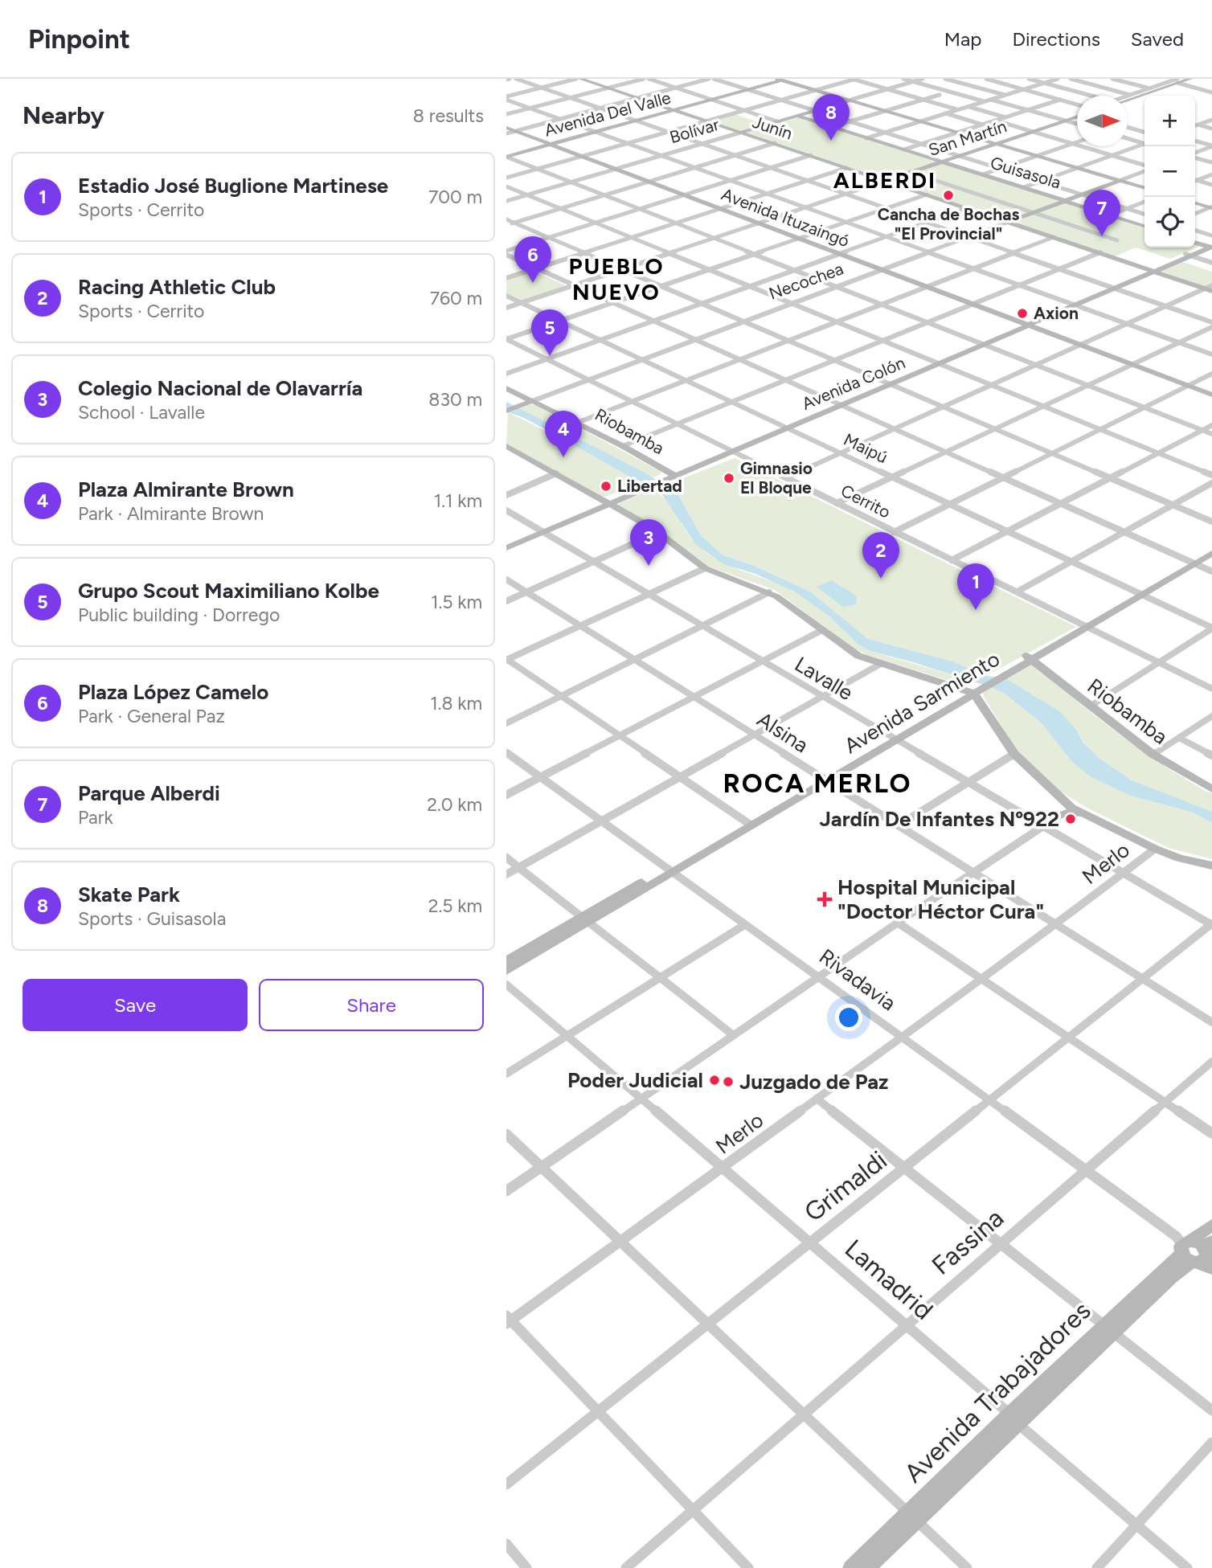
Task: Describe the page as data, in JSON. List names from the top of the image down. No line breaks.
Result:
{"streets":{"main road":["Avenida Del Valle","Junín","Bolívar","San Martín","Guisasola","Avenida Ituzaingó","Necochea","Avenida Colón","Riobamba","Avenida Sarmiento","Avenida Trabajadores"],"street":["Maipú","Cerrito","Lavalle","Alsina","Merlo","Rivadavia","Grimaldi","Fassina","Lamadrid"]},"crossings":[["Avenida Del Valle","Junín"],["Avenida Del Valle","Avenida Ituzaingó"],["Junín","Bolívar"],["Junín","San Martín"],["Junín","Necochea"],["Junín","Avenida Colón"],["Bolívar","Guisasola"],["Bolívar","Avenida Ituzaingó"],["San Martín","Guisasola"],["San Martín","Avenida Ituzaingó"],["San Martín","Maipú"],["Guisasola","Necochea"],["Avenida Ituzaingó","Necochea"],["Avenida Ituzaingó","Avenida Colón"],["Necochea","Riobamba"],["Necochea","Maipú"],["Necochea","Cerrito"],["Avenida Colón","Riobamba"],["Avenida Colón","Maipú"],["Avenida Colón","Cerrito"],["Avenida Colón","Lavalle"],["Riobamba","Avenida Sarmiento"],["Maipú","Avenida Sarmiento"],["Cerrito","Avenida Sarmiento"],["Lavalle","Avenida Sarmiento"],["Lavalle","Merlo"],["Lavalle","Grimaldi"],["Avenida Sarmiento","Alsina"],["Avenida Sarmiento","Rivadavia"],["Alsina","Merlo"],["Alsina","Grimaldi"],["Merlo","Rivadavia"],["Merlo","Lamadrid"],["Rivadavia","Grimaldi"],["Rivadavia","Fassina"],["Rivadavia","Avenida Trabajadores"],["Grimaldi","Lamadrid"],["Fassina","Lamadrid"],["Lamadrid","Avenida Trabajadores"]],"districts":["ALBERDI","PUEBLO NUEVO","ROCA MERLO"],"places":{"other":["Cancha de Bochas \"El Provincial\"","Axion","Gimnasio El Bloque","Libertad","Jardín De Infantes Nº922","Poder Judicial","Juzgado de Paz"],"health":["Hospital Municipal \"Doctor Héctor Cura\""]},"north":"right","page":{"header":"Pinpoint","nav":["Map","Directions","Saved"],"heading":["Nearby","8 results"],"pins":["8","7","6","5","4","3","2","1"],"map_buttons":["+","−"],"list":[{"mark":"1","name":"Estadio José Buglione Martinese","note":"Sports · Cerrito","value":"700 m"},{"mark":"2","name":"Racing Athletic Club","note":"Sports · Cerrito","value":"760 m"},{"mark":"3","name":"Colegio Nacional de Olavarría","note":"School · Lavalle","value":"830 m"},{"mark":"4","name":"Plaza Almirante Brown","note":"Park · Almirante Brown","value":"1.1 km"},{"mark":"5","name":"Grupo Scout Maximiliano Kolbe","note":"Public building · Dorrego","value":"1.5 km"},{"mark":"6","name":"Plaza López Camelo","note":"Park · General Paz","value":"1.8 km"},{"mark":"7","name":"Parque Alberdi","note":"Park","value":"2.0 km"},{"mark":"8","name":"Skate Park","note":"Sports · Guisasola","value":"2.5 km"}],"buttons":["Save","Share"]}}
